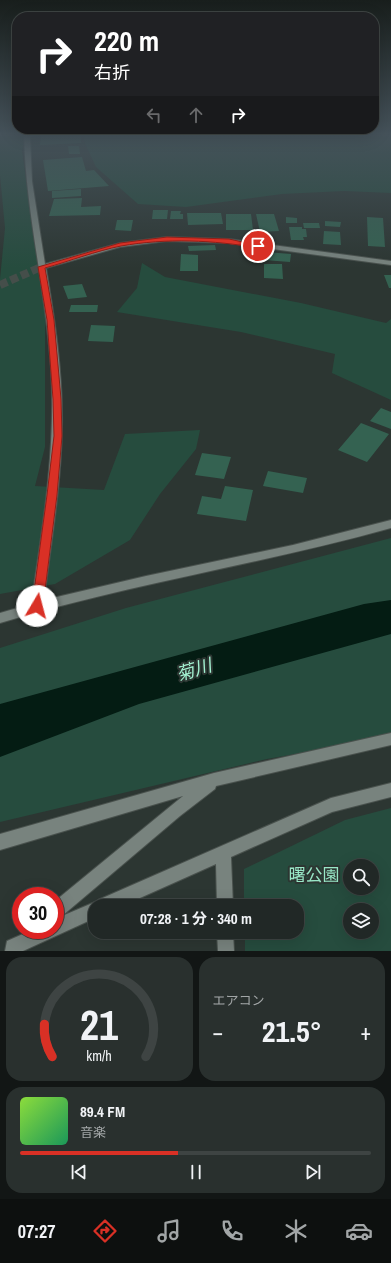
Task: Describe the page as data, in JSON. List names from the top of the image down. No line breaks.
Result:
{"water":["菊川"],"parks":["曙公園"],"page":{"turn":["220 m","右折"],"limit":"30","trip":"07:28 · 1 分 · 340 m","tile":"エアコン","heat":["−","21.5°","+"],"song":["89.4 FM","音楽"],"tabs":"07:27","gauge":["21","km/h"]}}
